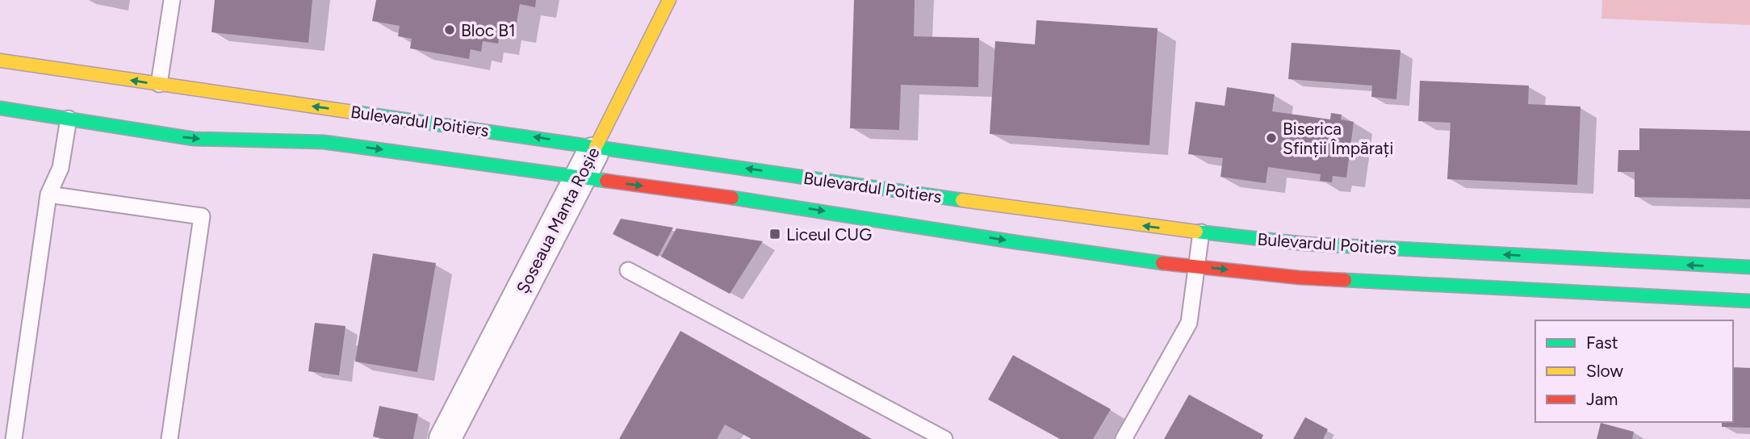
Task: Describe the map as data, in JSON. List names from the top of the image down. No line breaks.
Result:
{"streets":{"main road":["Bulevardul Poitiers","Șoseaua Manta Roșie"]},"crossings":[["Bulevardul Poitiers","Șoseaua Manta Roșie"]],"places":{"other":["Bloc B1","Biserica Sfinții Împărați"],"transit":["Liceul CUG"]},"legend":["Fast","Slow","Jam"]}
